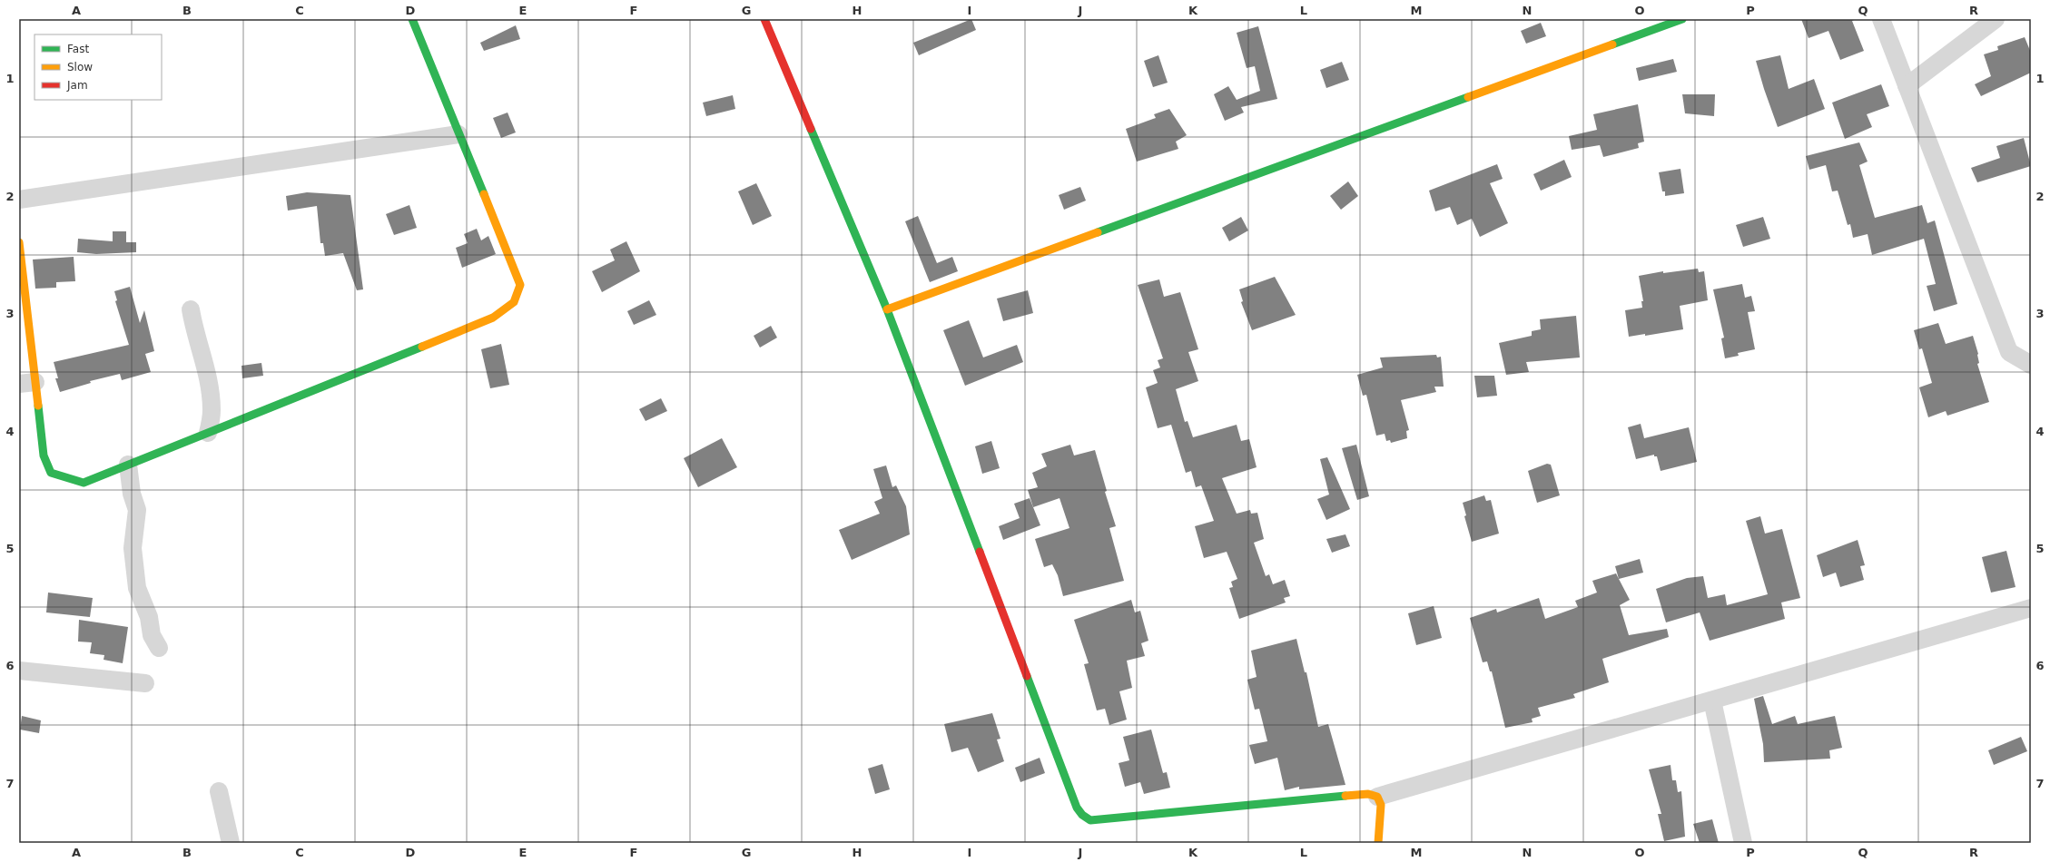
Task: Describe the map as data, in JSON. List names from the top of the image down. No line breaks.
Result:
{"legend":["Fast","Slow","Jam"],"grid":{"columns":["A","B","C","D","E","F","G","H","I","J","K","L","M","N","O","P","Q","R"],"rows":["1","2","3","4","5","6","7"]}}
